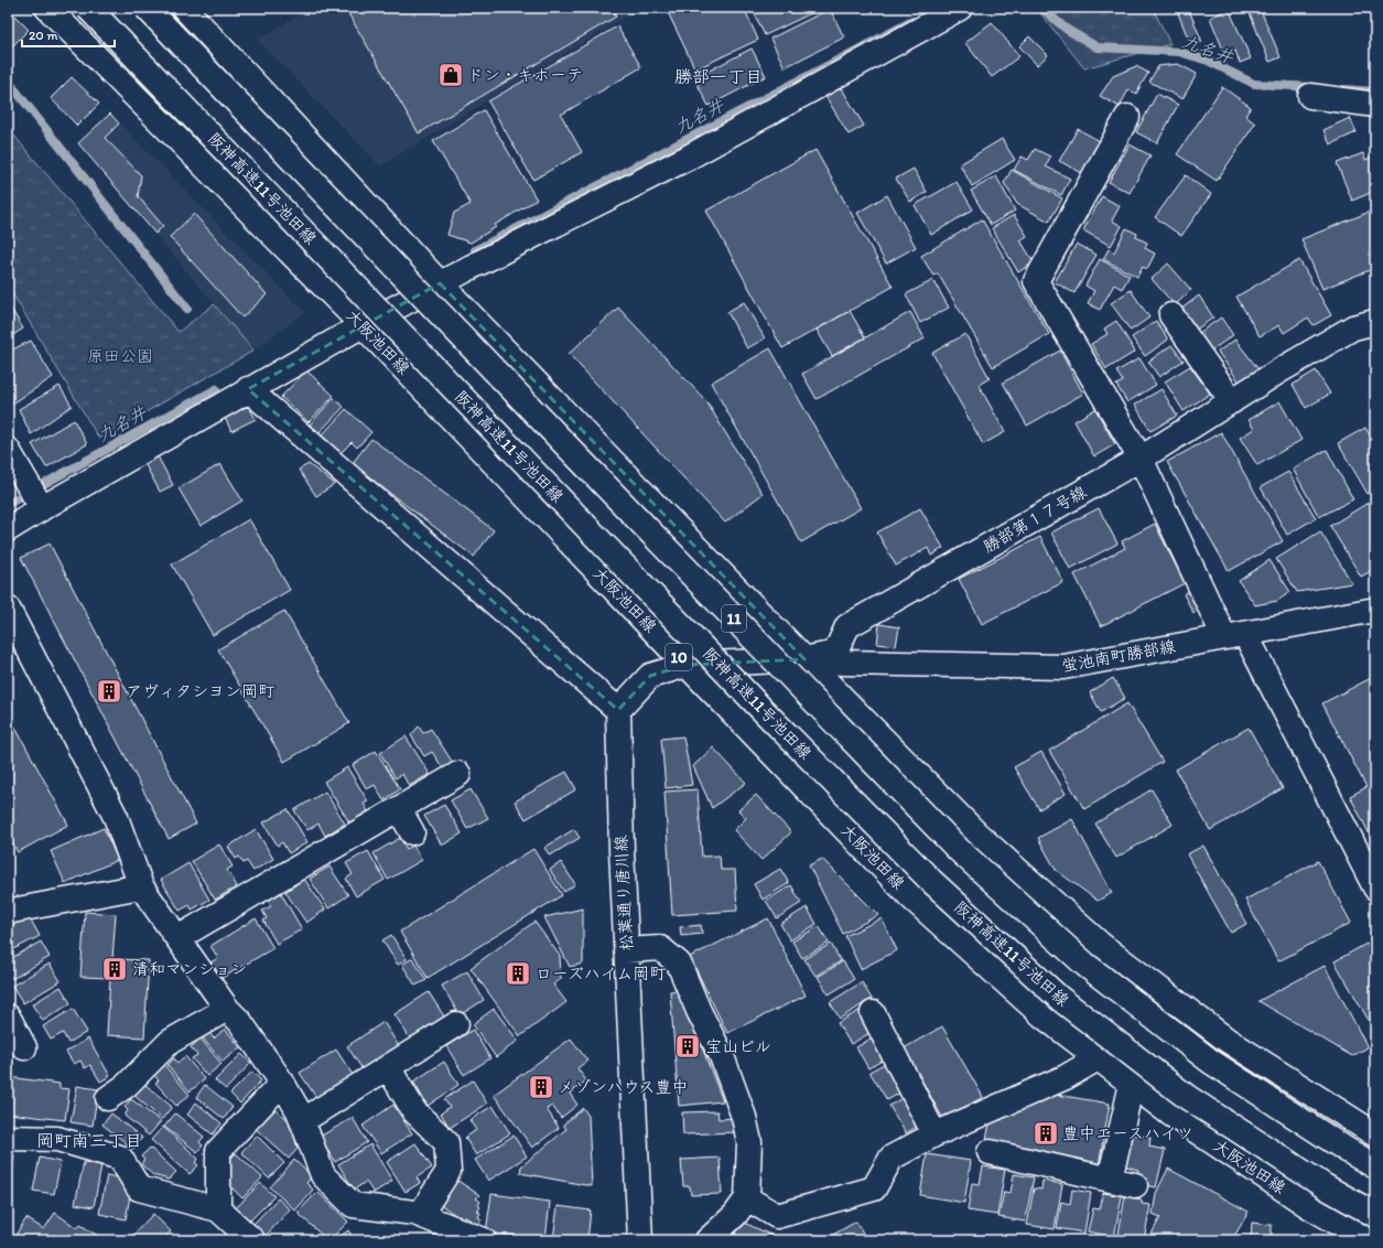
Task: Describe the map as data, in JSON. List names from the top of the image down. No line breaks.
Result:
{"streets":{"main road":["阪神高速11号池田線","大阪池田線","勝部第１７号線","11","蛍池南町勝部線","10","松葉通り唐川線"]},"crossings":[["大阪池田線","勝部第１７号線"],["勝部第１７号線","蛍池南町勝部線"]],"districts":["勝部一丁目","岡町南三丁目"],"water":["九名井"],"parks":["原田公園"],"places":{"shop":["ドン・キホーテ"],"building":["アヴィタシヨン岡町","清和マンション","ローズハイム岡町","宝山ビル","メゾンハウス豊中","豊中エースハイツ"]},"scale_bar":"20 m"}
